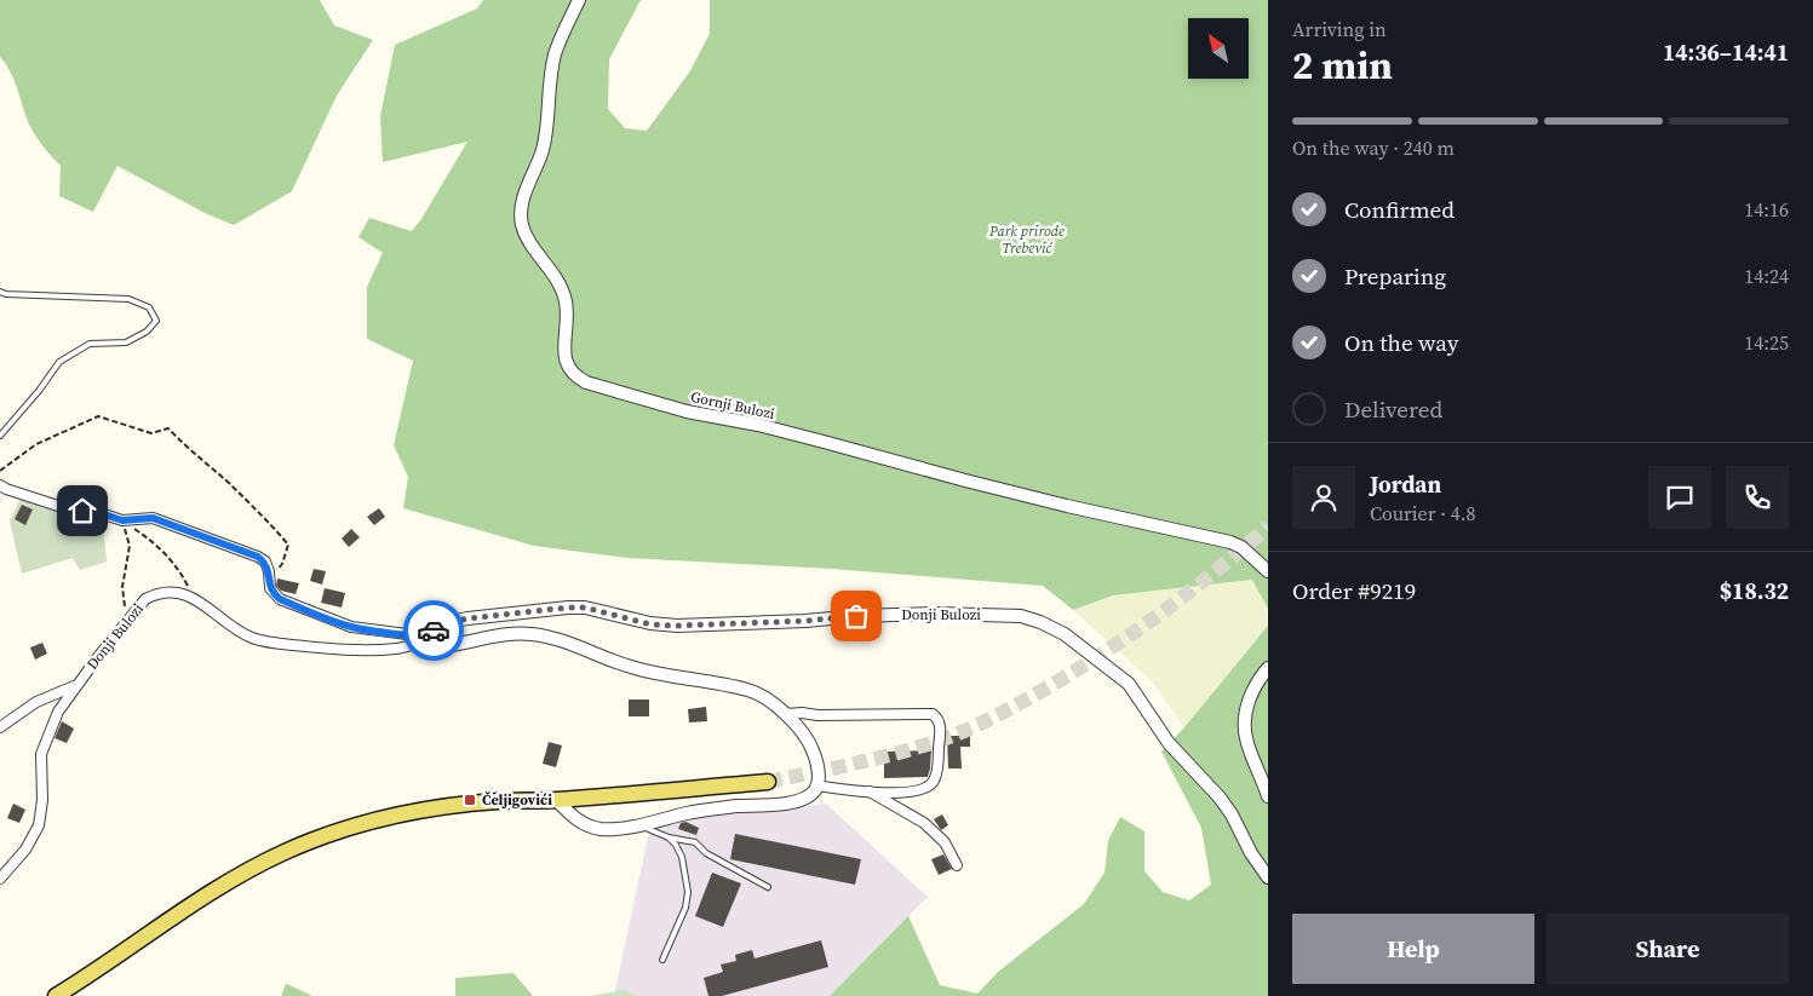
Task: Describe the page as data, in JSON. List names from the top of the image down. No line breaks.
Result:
{"streets":{"street":["Gornji Bulozi","Donji Bulozi"]},"parks":["Park prirode Trebević"],"places":{"transit":["Čeljigovići"]},"north":"top left","page":{"heading":["2 min","Arriving in","14:36–14:41"],"panel":["Jordan","Courier · 4.8","Order #9219","$18.32"],"bar":"On the way · 240 m","list":[["Confirmed","14:16"],["Preparing","14:24"],["On the way","14:25"],"Delivered"],"buttons":["Help","Share"]}}
